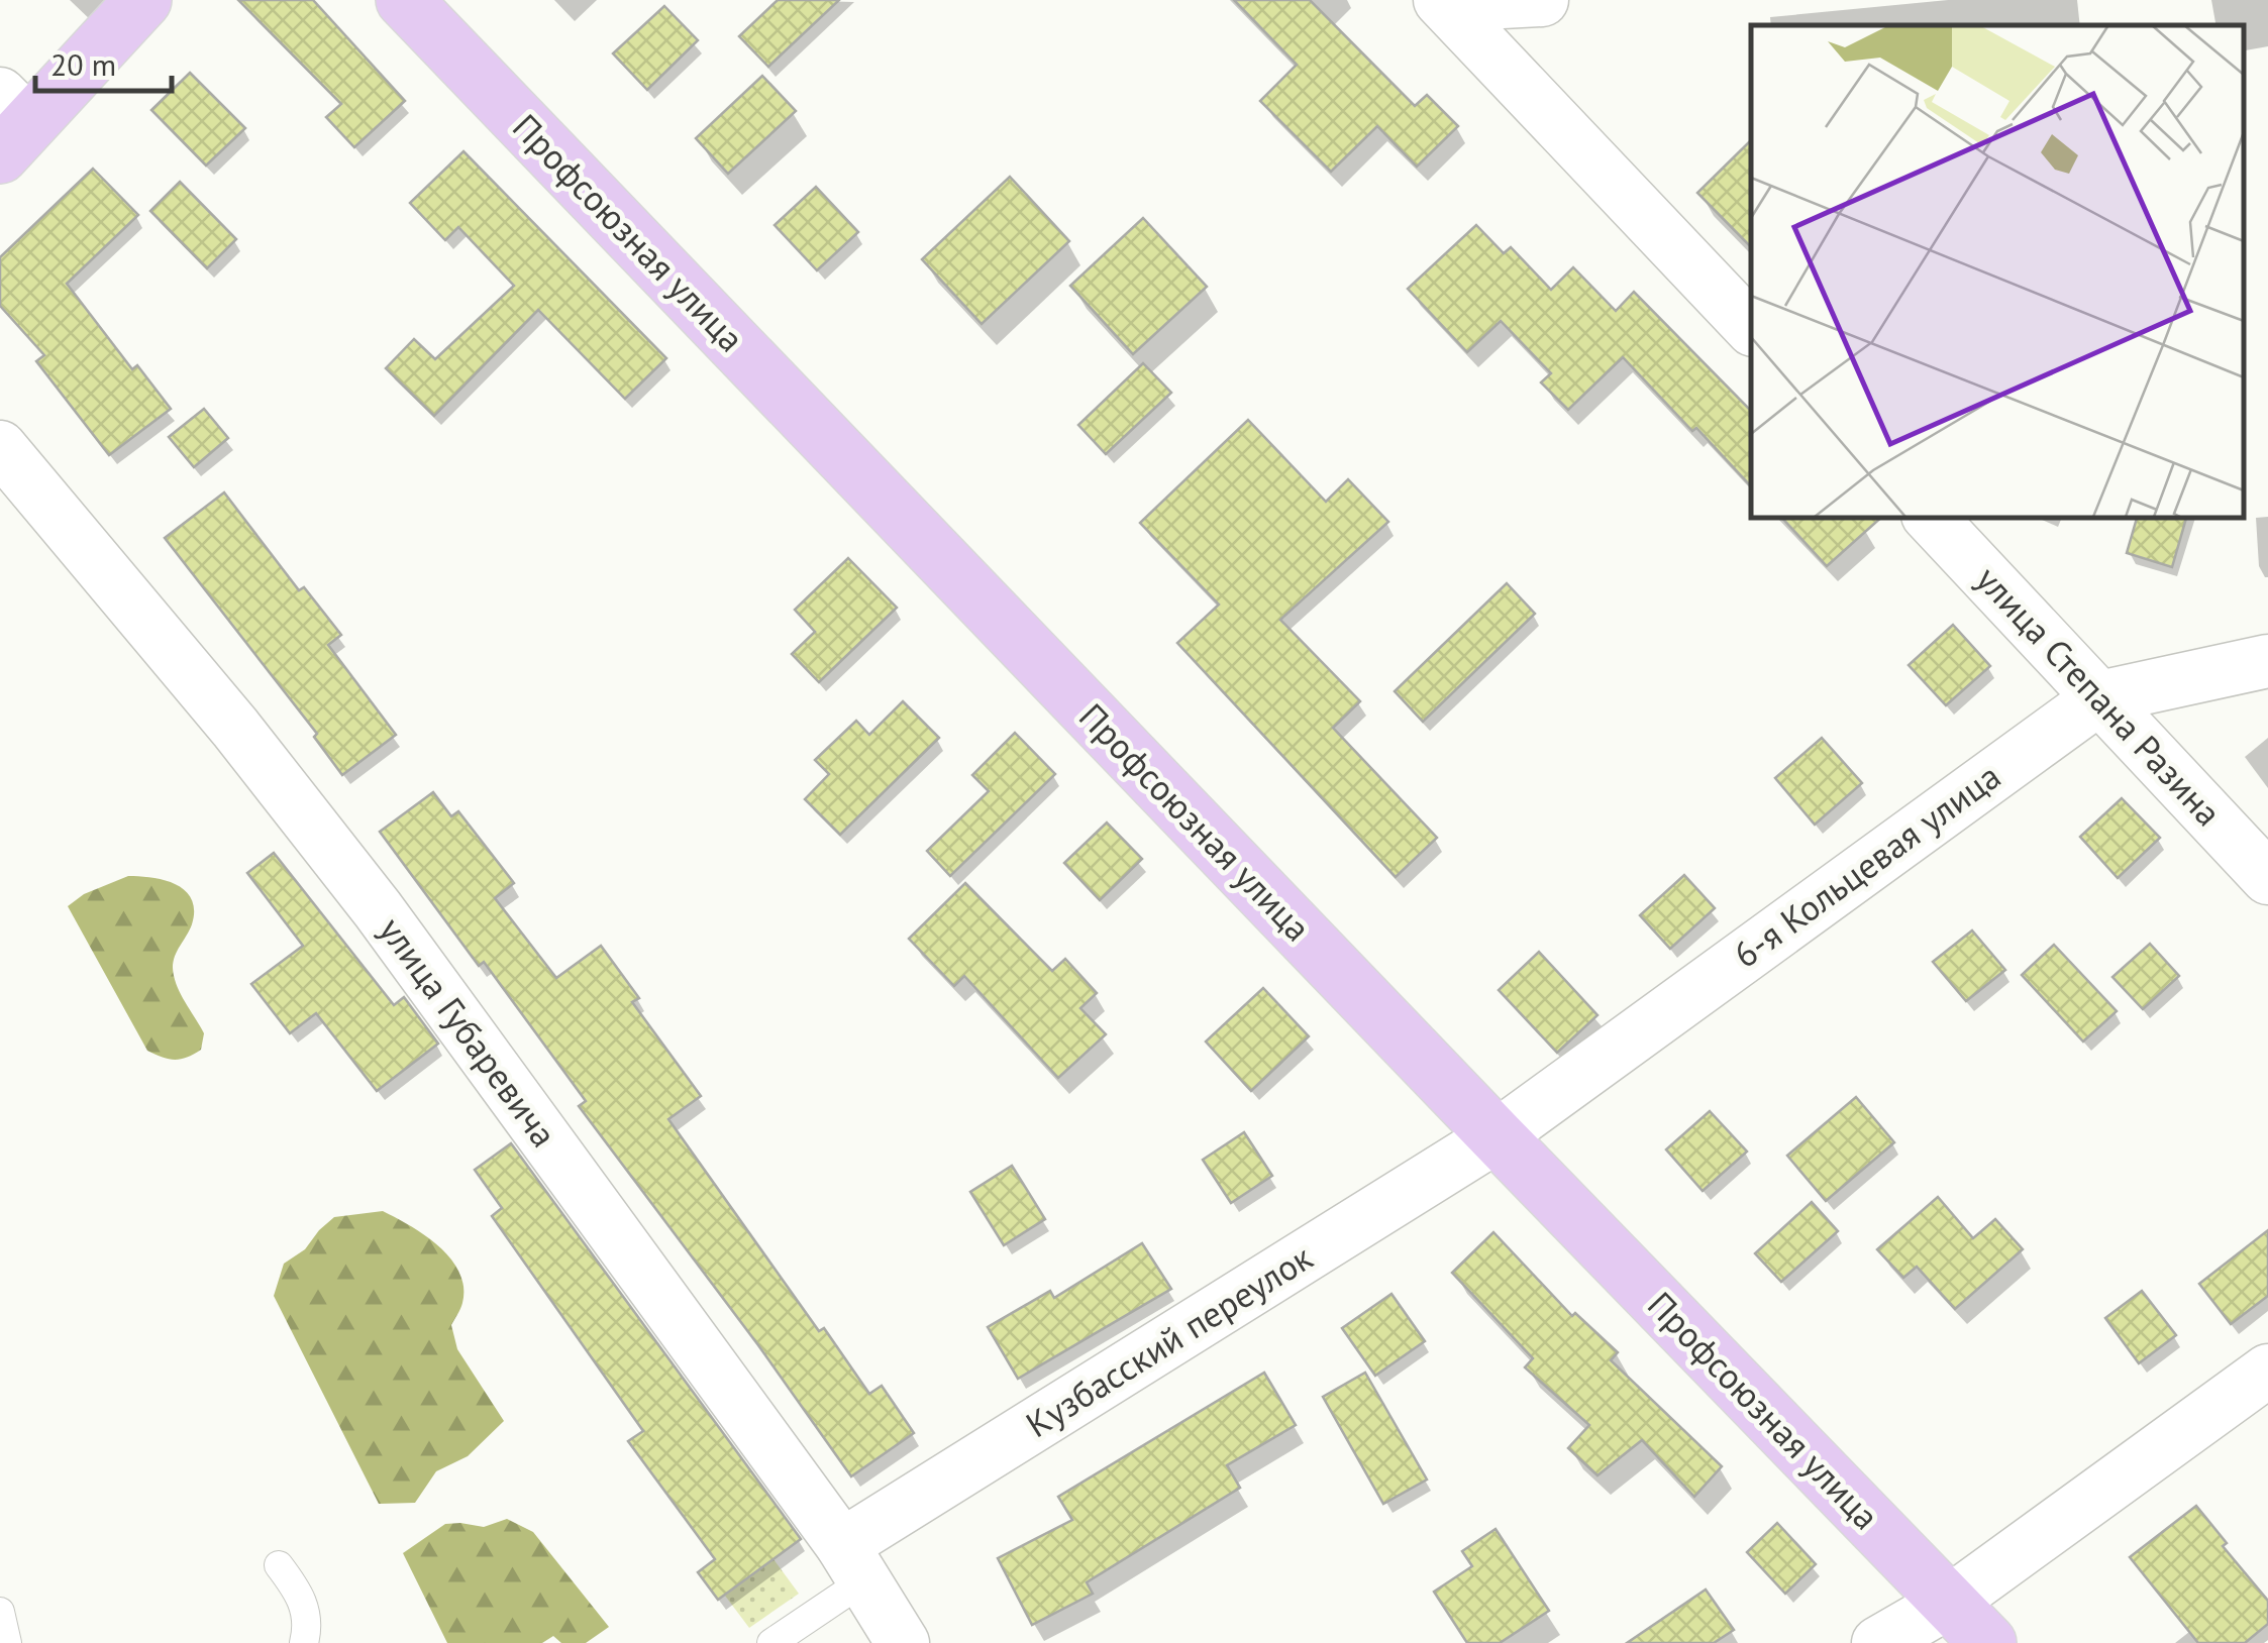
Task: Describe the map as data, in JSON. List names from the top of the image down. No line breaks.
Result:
{"streets":{"main road":["Профсоюзная улица"],"street":["улица Степана Разина","6-я Кольцевая улица","улица Губаревича","Кузбасский переулок"]},"crossings":[["Профсоюзная улица","6-я Кольцевая улица"],["Профсоюзная улица","Кузбасский переулок"],["улица Степана Разина","6-я Кольцевая улица"],["6-я Кольцевая улица","Кузбасский переулок"],["улица Губаревича","Кузбасский переулок"]],"scale_bar":"20 m"}
